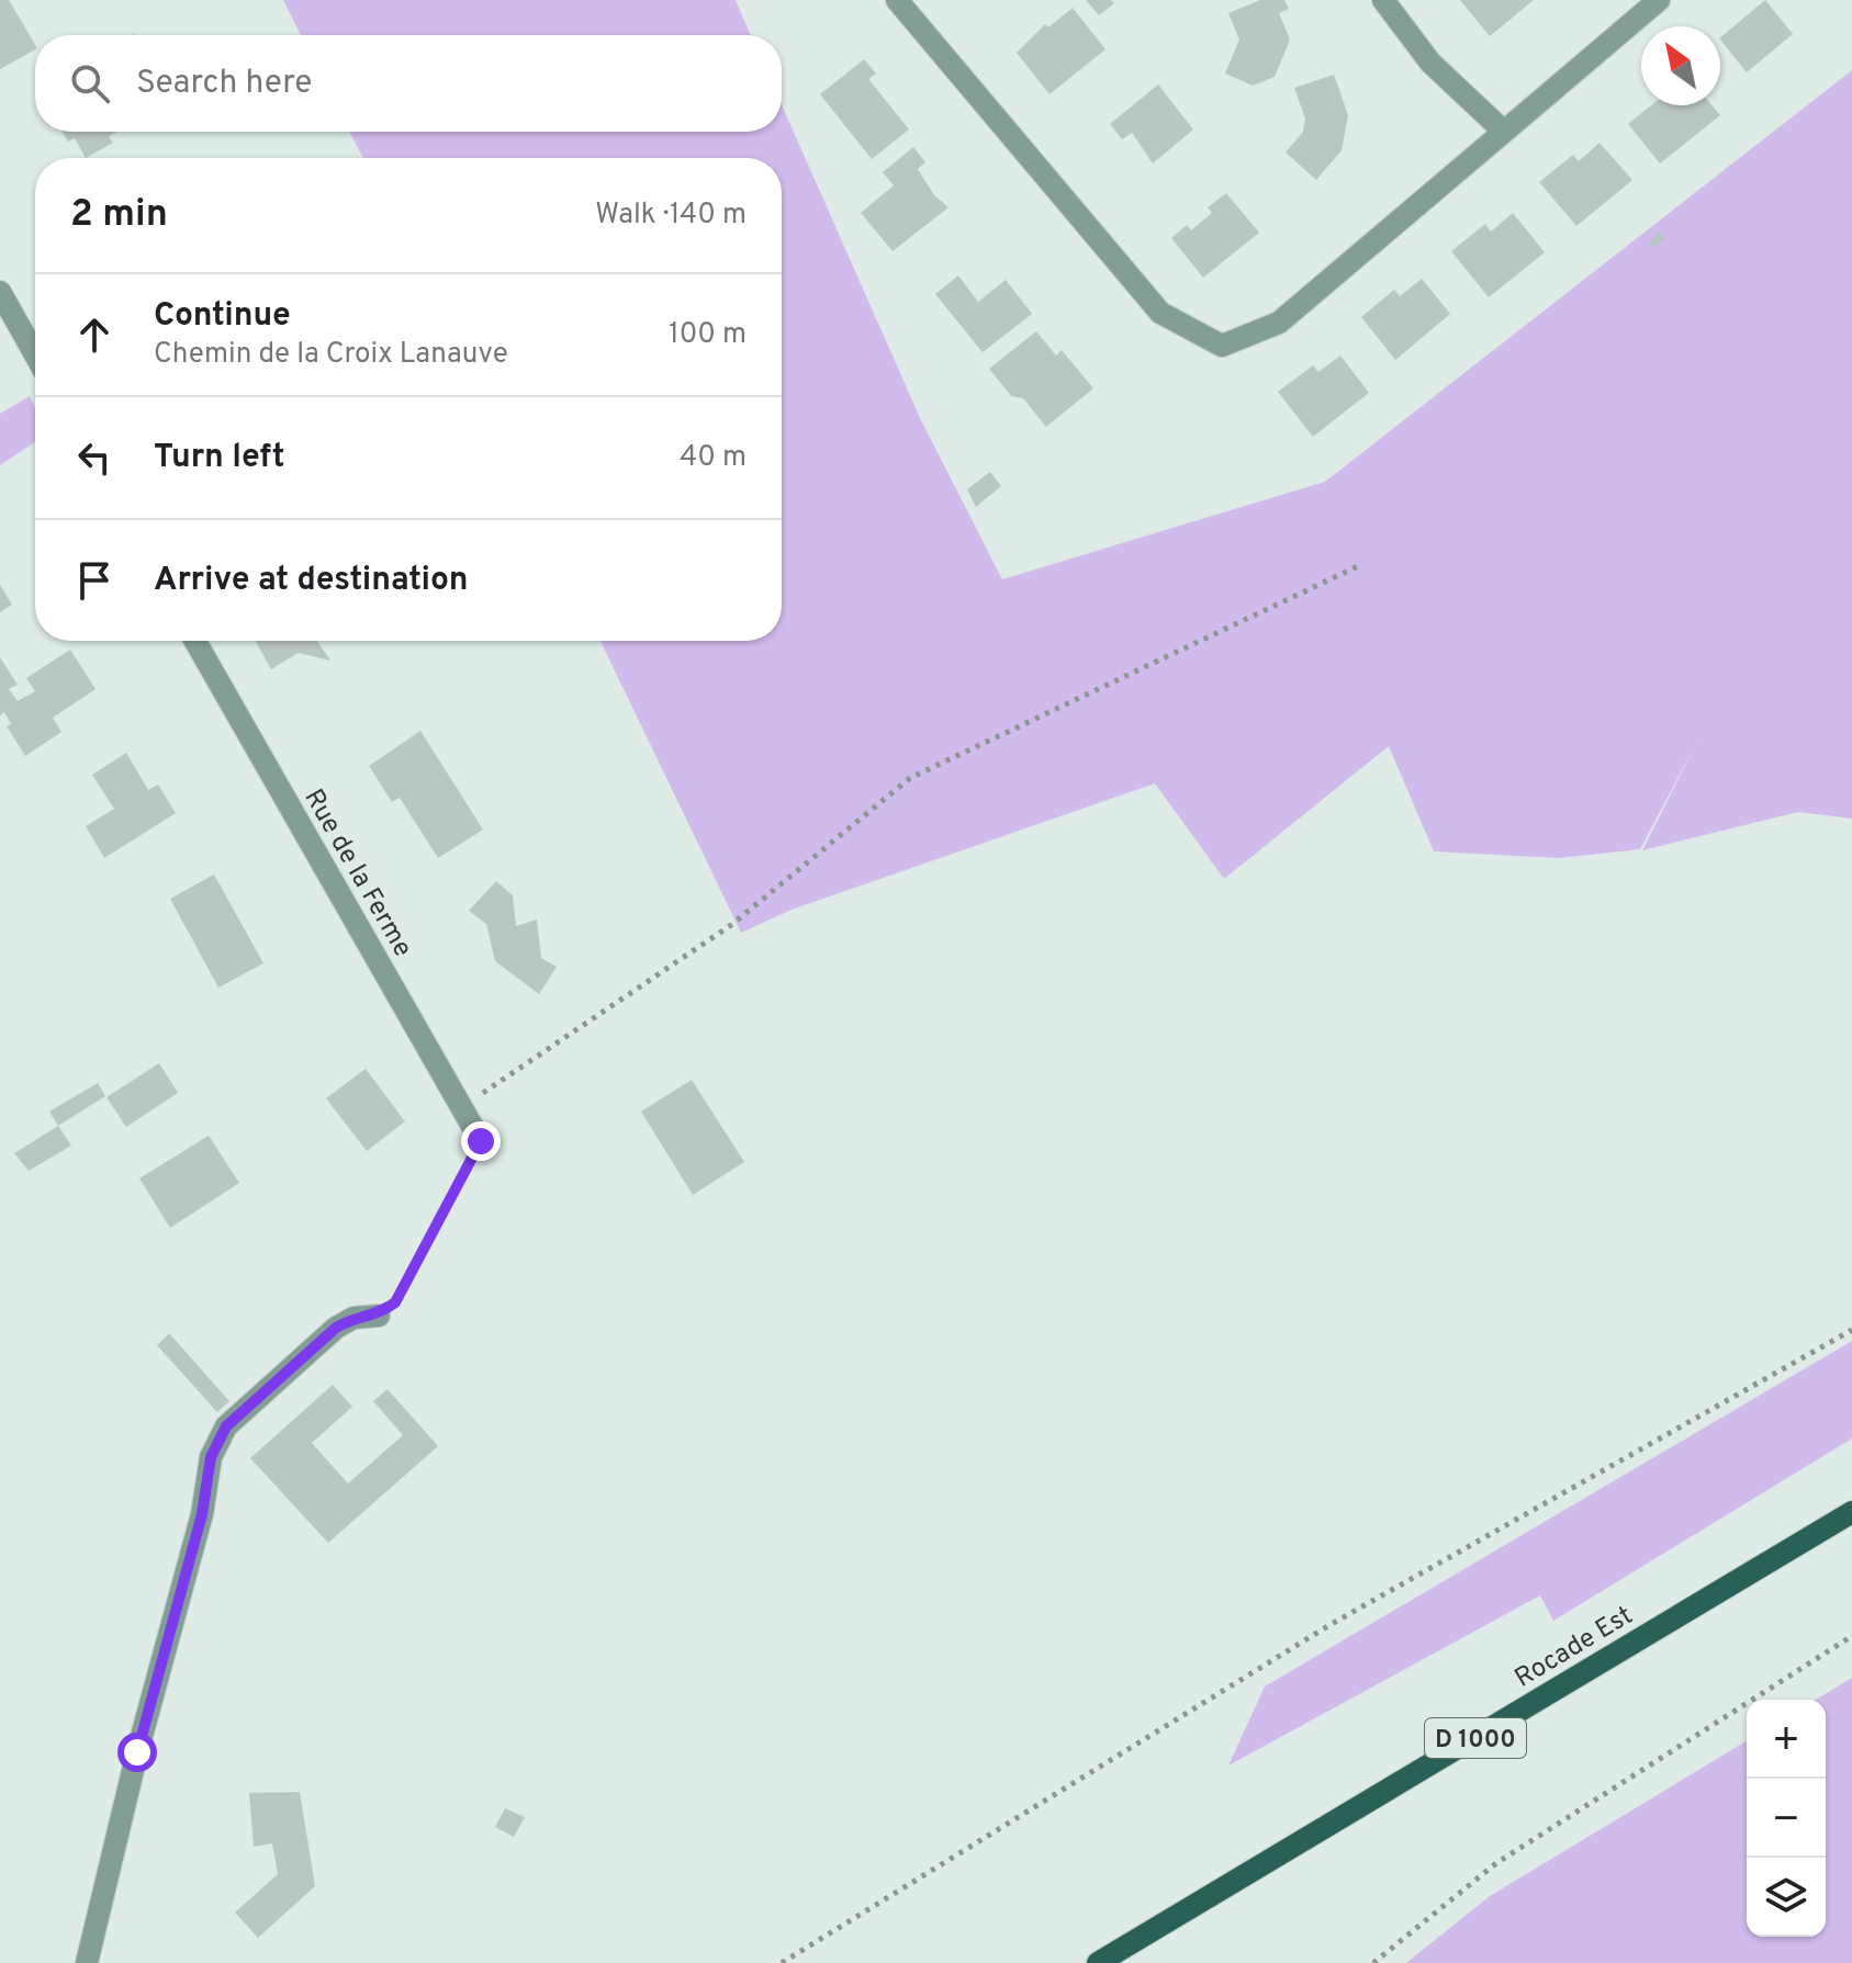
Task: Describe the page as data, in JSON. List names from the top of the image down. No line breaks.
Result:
{"streets":{"main road":["Rocade Est","D 1000"],"street":["Rue de la Ferme"]},"north":"top left","page":{"search":"Search here","heading":["2 min","Walk · 140 m"],"list":[["Continue","Chemin de la Croix Lanauve","100 m"],["Turn left","40 m"],"Arrive at destination"],"map_buttons":["+","−"]}}
